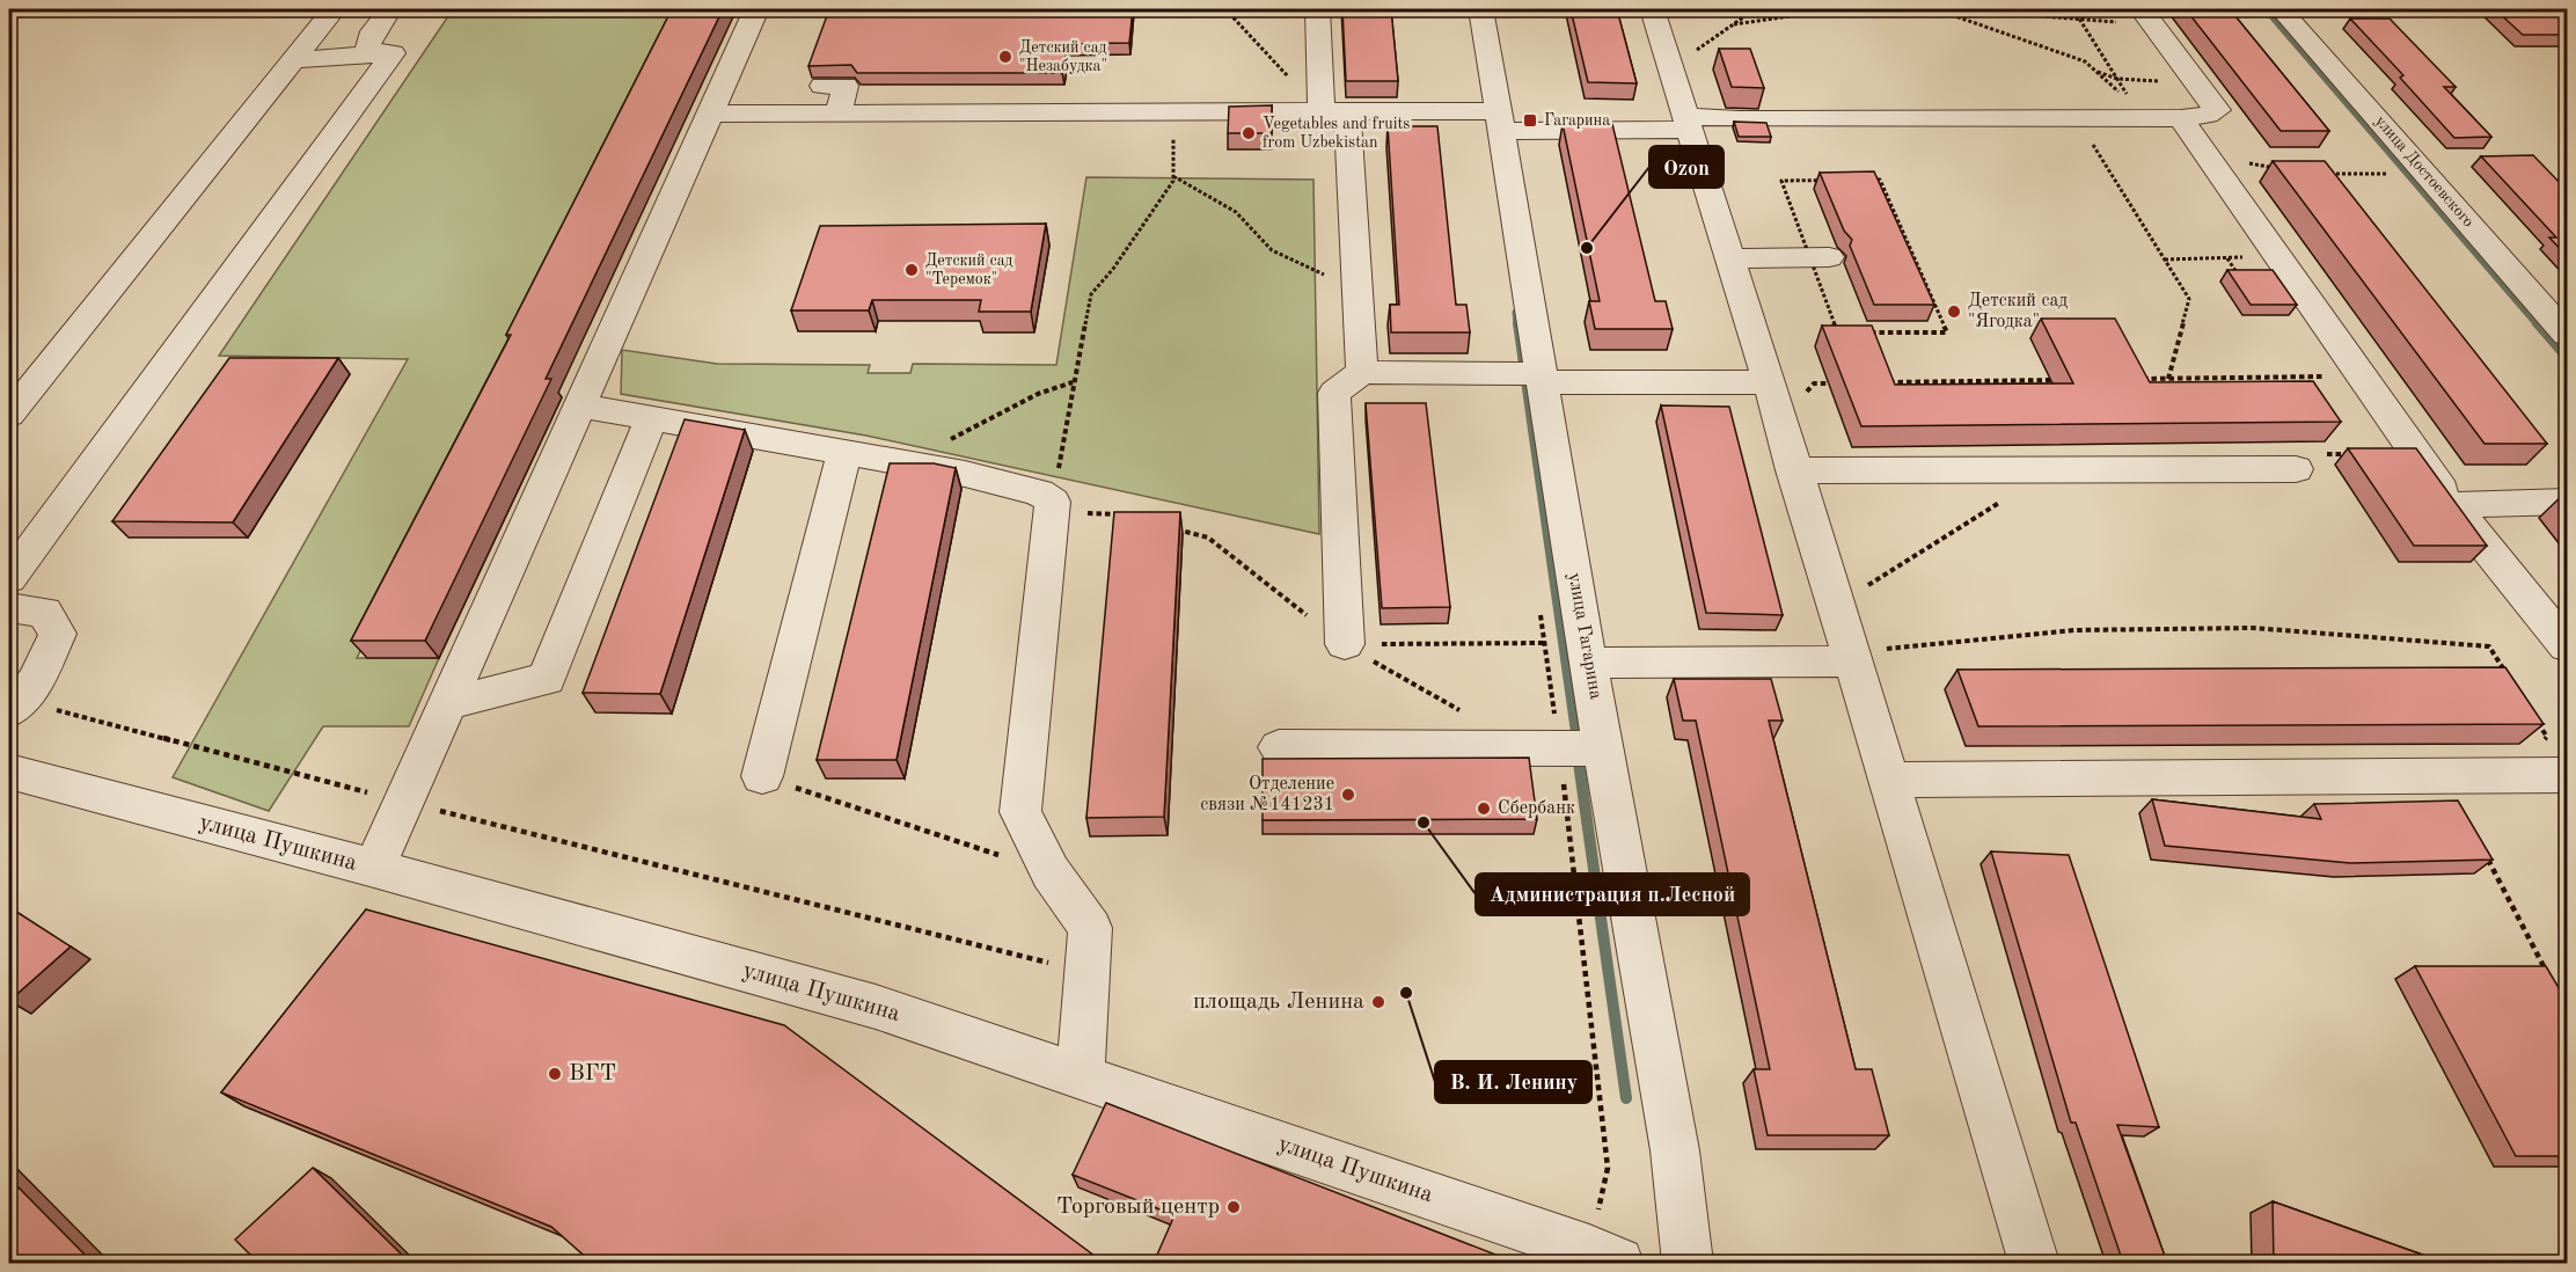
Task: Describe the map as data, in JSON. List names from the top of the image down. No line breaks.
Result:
{"streets":{"street":["улица Достоевского","улица Гагарина","улица Пушкина"]},"places":{"other":["Детский сад \"Незабудка\"","Vegetables and fruits from Uzbekistan","Ozon","Детский сад \"Теремок\"","Детский сад \"Ягодка\"","Отделение связи №141231","Сбербанк","Администрация п.Лесной","В. И. Ленину","площадь Ленина","ВГТ","Торговый центр"],"transit":["Гагарина"]}}
